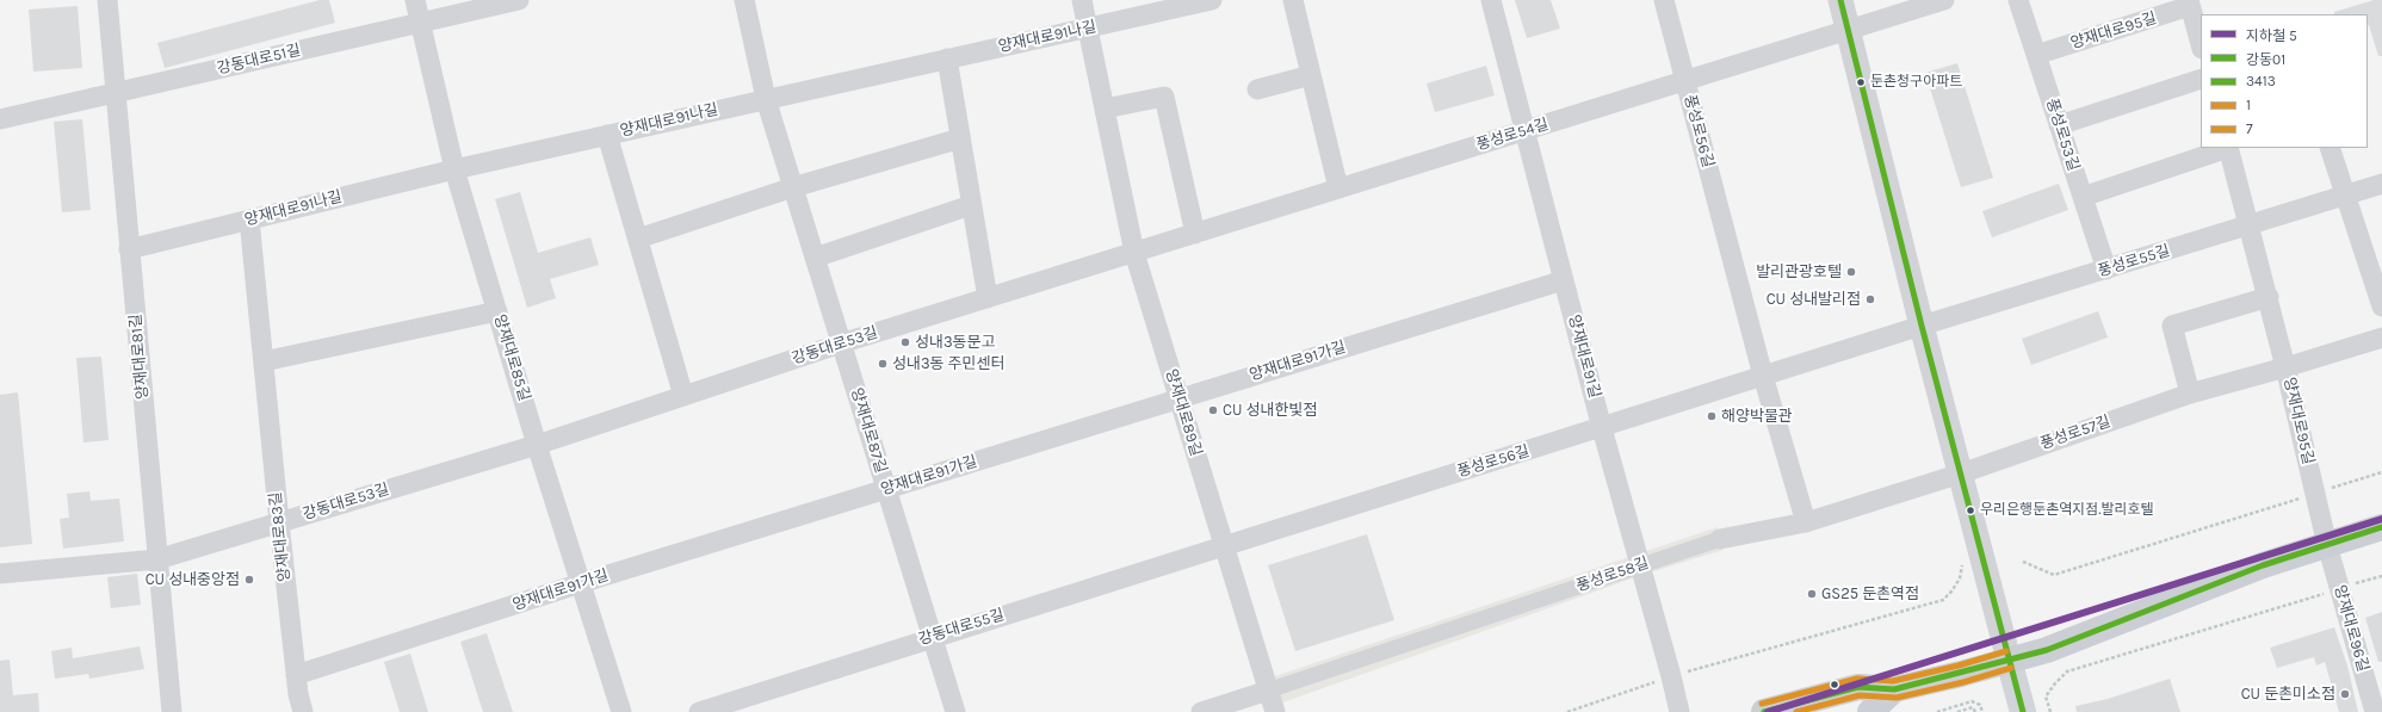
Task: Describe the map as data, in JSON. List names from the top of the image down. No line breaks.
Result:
{"streets":{"street":["양재대로95길","양재대로91나길","강동대로51길","풍성로56길","풍성로54길","풍성로53길","풍성로55길","강동대로53길","양재대로81길","양재대로91길","양재대로85길","양재대로91가길","양재대로89길","양재대로87길","풍성로57길","양재대로83길","풍성로58길","강동대로55길","양재대로96길"]},"crossings":[["양재대로95길","풍성로53길"],["양재대로95길","풍성로55길"],["양재대로95길","풍성로57길"],["양재대로95길","양재대로96길"],["양재대로91나길","양재대로81길"],["양재대로91나길","양재대로85길"],["양재대로91나길","양재대로89길"],["양재대로91나길","양재대로87길"],["양재대로91나길","양재대로83길"],["강동대로51길","양재대로81길"],["강동대로51길","양재대로85길"],["풍성로56길","풍성로54길"],["풍성로56길","풍성로55길"],["풍성로56길","양재대로91길"],["풍성로56길","양재대로89길"],["풍성로56길","풍성로58길"],["풍성로56길","강동대로55길"],["풍성로54길","강동대로53길"],["풍성로54길","양재대로91길"],["풍성로54길","양재대로89길"],["풍성로53길","풍성로55길"],["강동대로53길","양재대로81길"],["강동대로53길","양재대로85길"],["강동대로53길","양재대로89길"],["강동대로53길","양재대로87길"],["강동대로53길","양재대로83길"],["양재대로91길","양재대로91가길"],["양재대로91길","풍성로58길"],["양재대로85길","양재대로91가길"],["양재대로91가길","양재대로89길"],["양재대로91가길","양재대로87길"],["양재대로91가길","양재대로83길"],["양재대로89길","풍성로58길"],["양재대로89길","강동대로55길"],["양재대로87길","강동대로55길"],["풍성로57길","풍성로58길"]],"places":["둔촌청구아파트","발리관광호텔","CU 성내발리점","성내3동문고","성내3동 주민센터","CU 성내한빛점","해양박물관","우리은행둔촌역지점.발리호텔","CU 성내중앙점","GS25 둔촌역점","CU 둔촌미소점"],"lines":["transit line 강동01","metro line 5","transit line 3413","transit line 7","transit line 1"],"legend":["지하철 5","강동01","3413","1","7"]}
